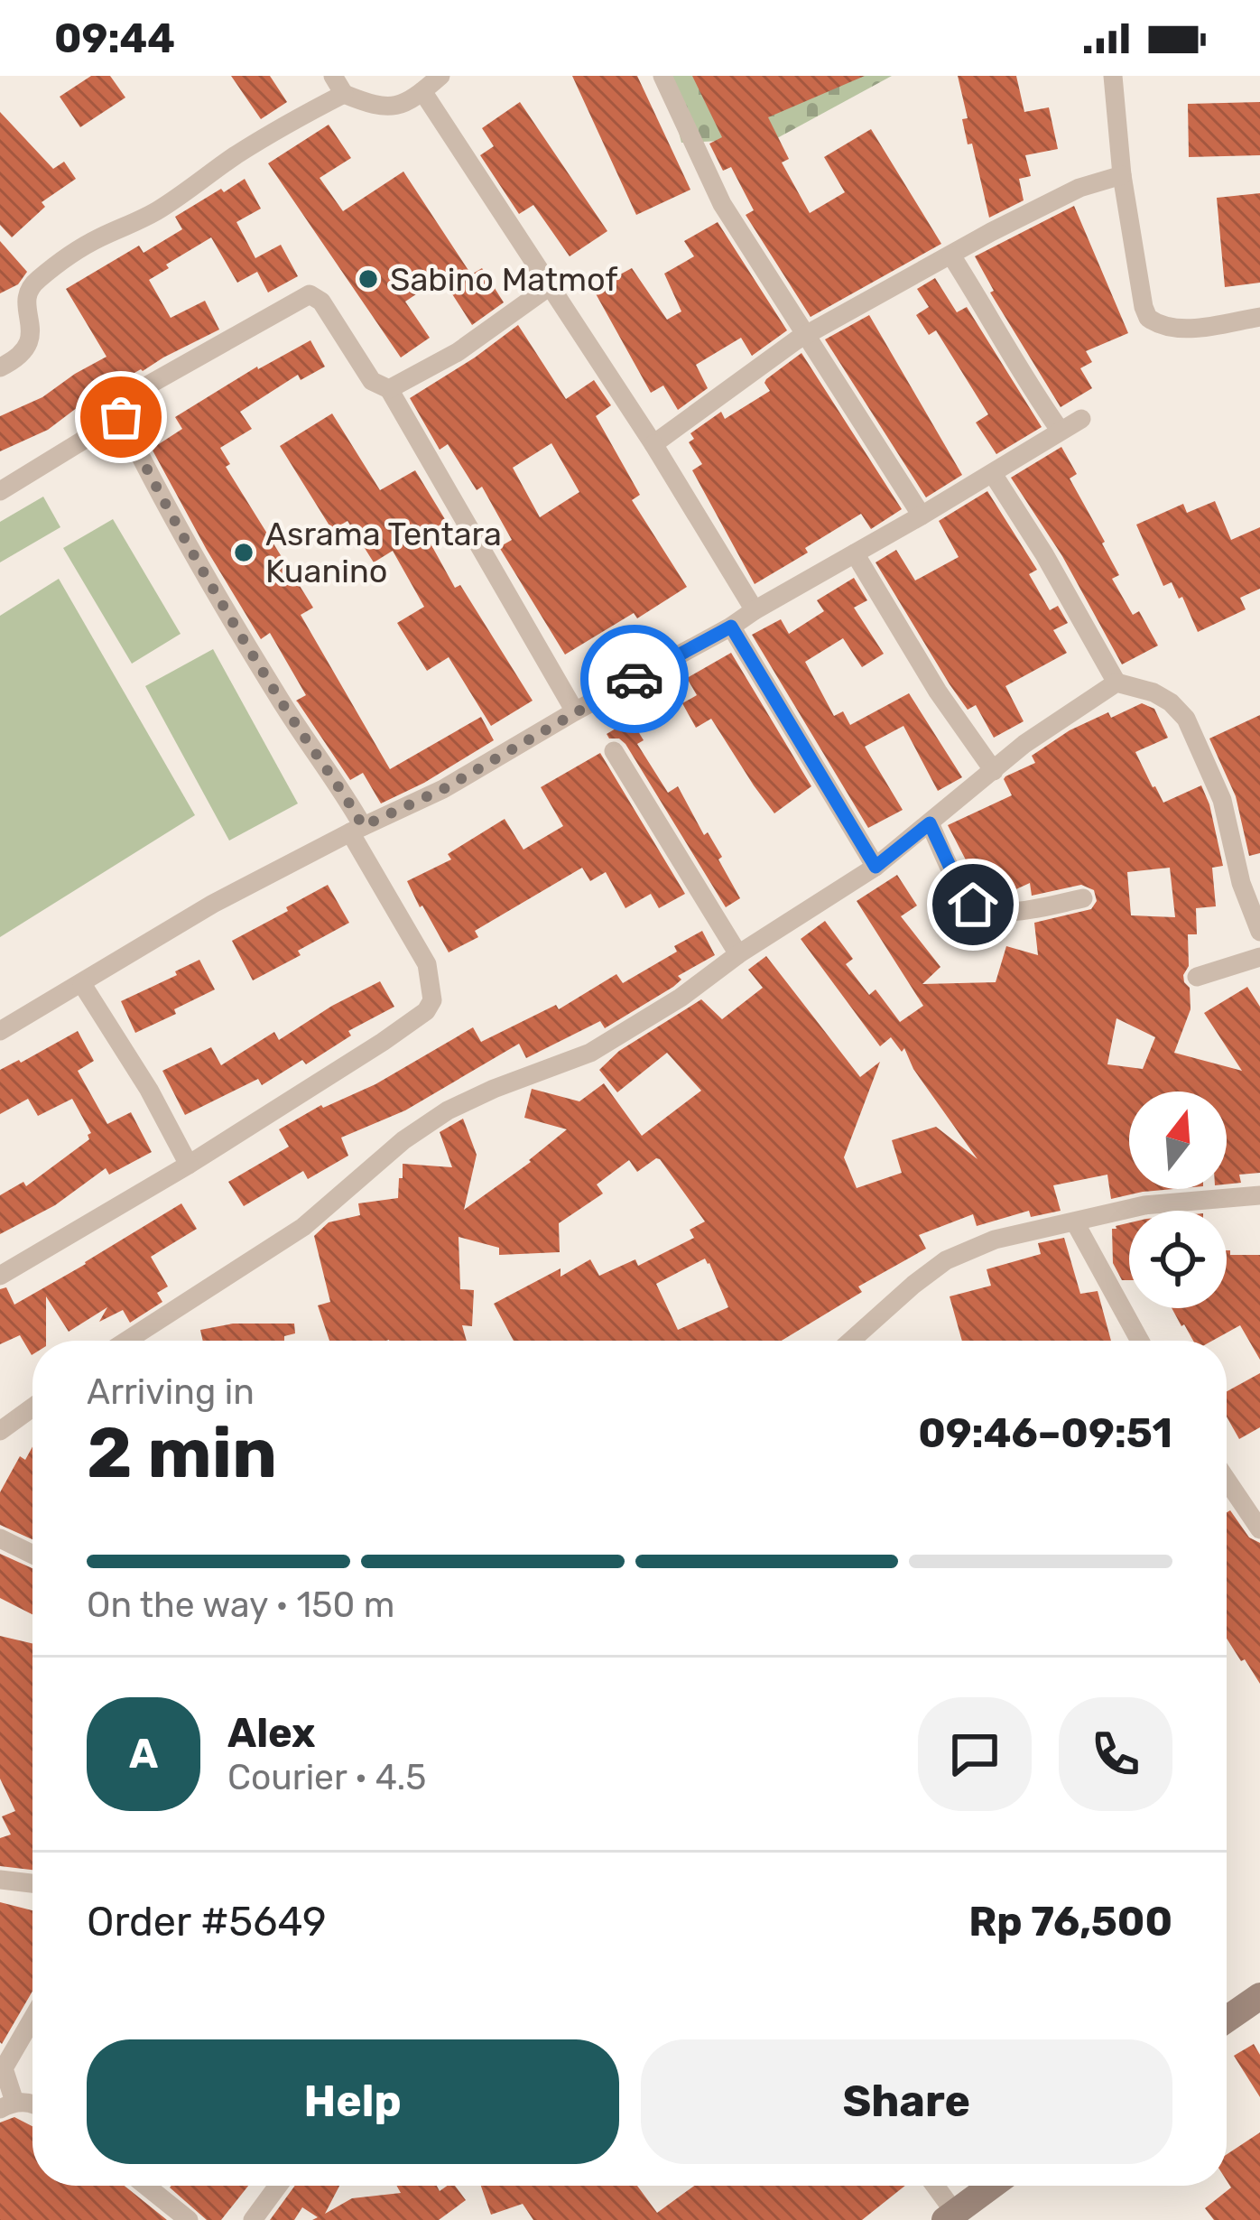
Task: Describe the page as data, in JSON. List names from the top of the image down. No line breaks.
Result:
{"places":["Sabino Matmof","Asrama Tentara Kuanino"],"north":"top","page":{"status":"09:44","heading":["2 min","Arriving in","09:46–09:51"],"panel":["Alex","Courier · 4.5","Order #5649","Rp 76,500"],"bar":"On the way · 150 m","round":"A","buttons":["Help","Share"]}}
